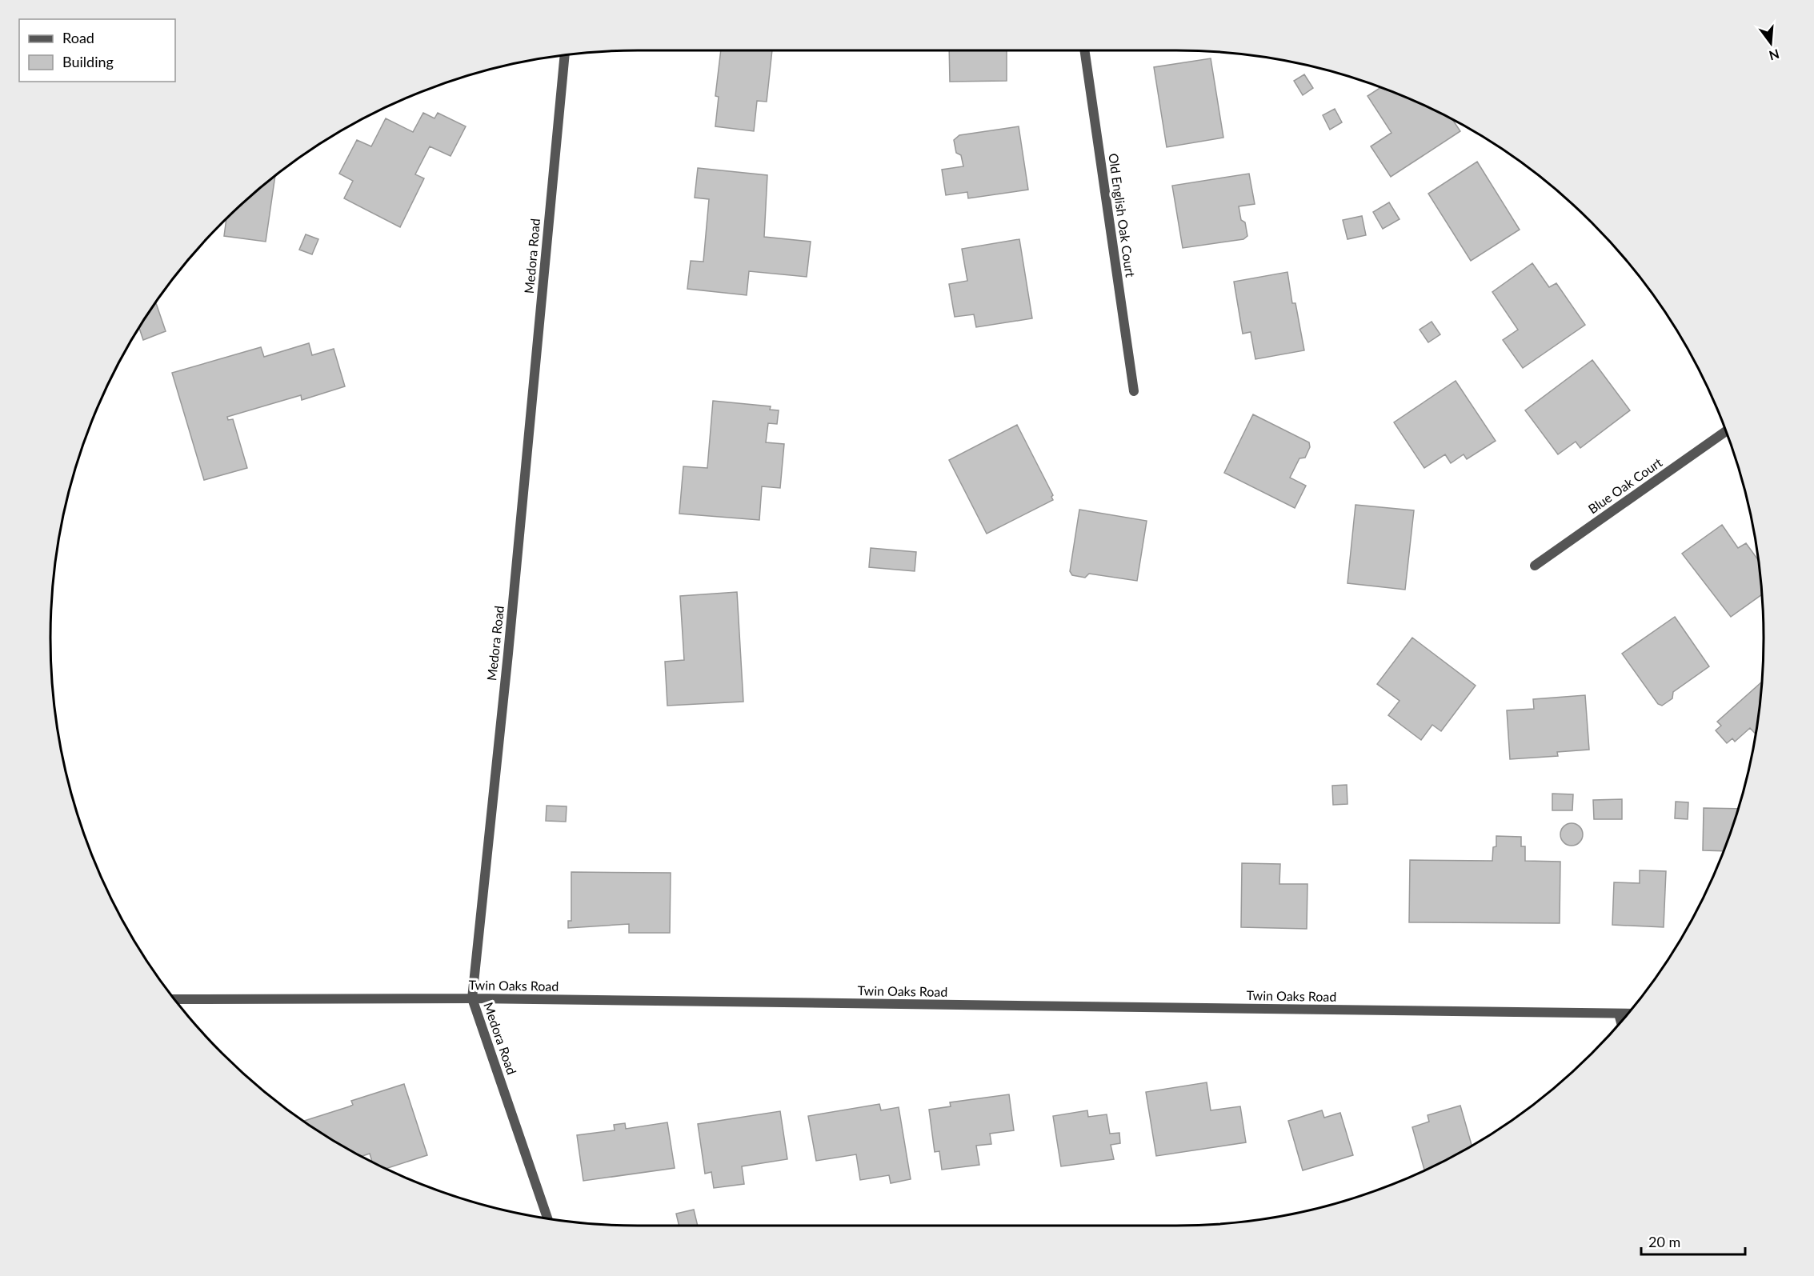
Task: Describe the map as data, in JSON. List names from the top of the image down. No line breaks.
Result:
{"streets":{"street":["Old English Oak Court","Medora Road","Blue Oak Court","Twin Oaks Road"]},"crossings":[["Medora Road","Twin Oaks Road"]],"legend":["Road","Building"],"scale_bar":"20 m","north":"bottom"}
